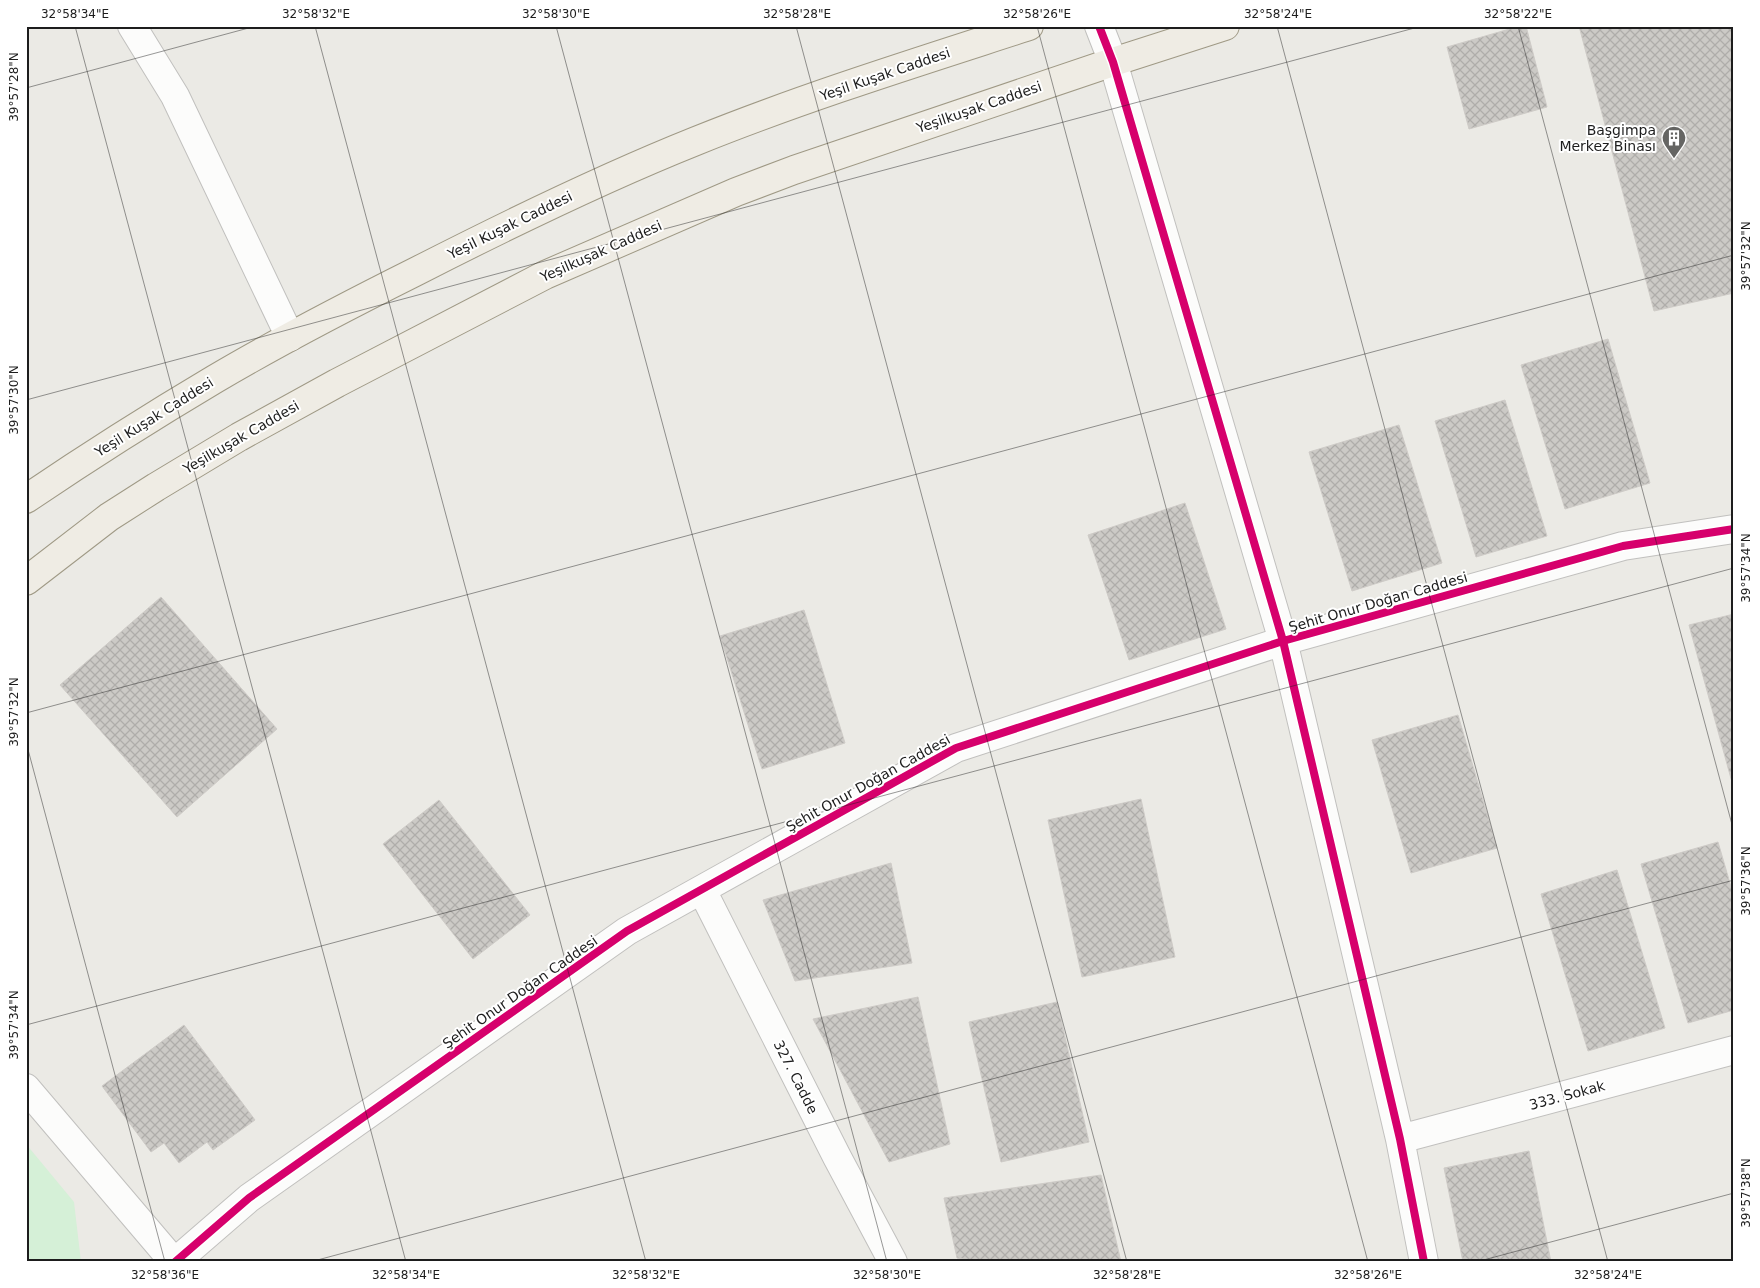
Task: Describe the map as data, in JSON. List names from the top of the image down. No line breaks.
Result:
{"streets":{"main road":["Yeşil Kuşak Caddesi","Yeşilkuşak Caddesi"],"street":["Şehit Onur Doğan Caddesi","327. Cadde","333. Sokak"]},"crossings":[["Şehit Onur Doğan Caddesi","327. Cadde"]],"places":{"building":["Başgimpa Merkez Binası"]},"coordinates":["32°58'34\"E","32°58'32\"E","32°58'30\"E","32°58'28\"E","32°58'26\"E","32°58'24\"E","32°58'22\"E","39°57'28\"N","39°57'32\"N","39°57'30\"N","39°57'34\"N","39°57'36\"N","39°57'38\"N","32°58'36\"E"]}
